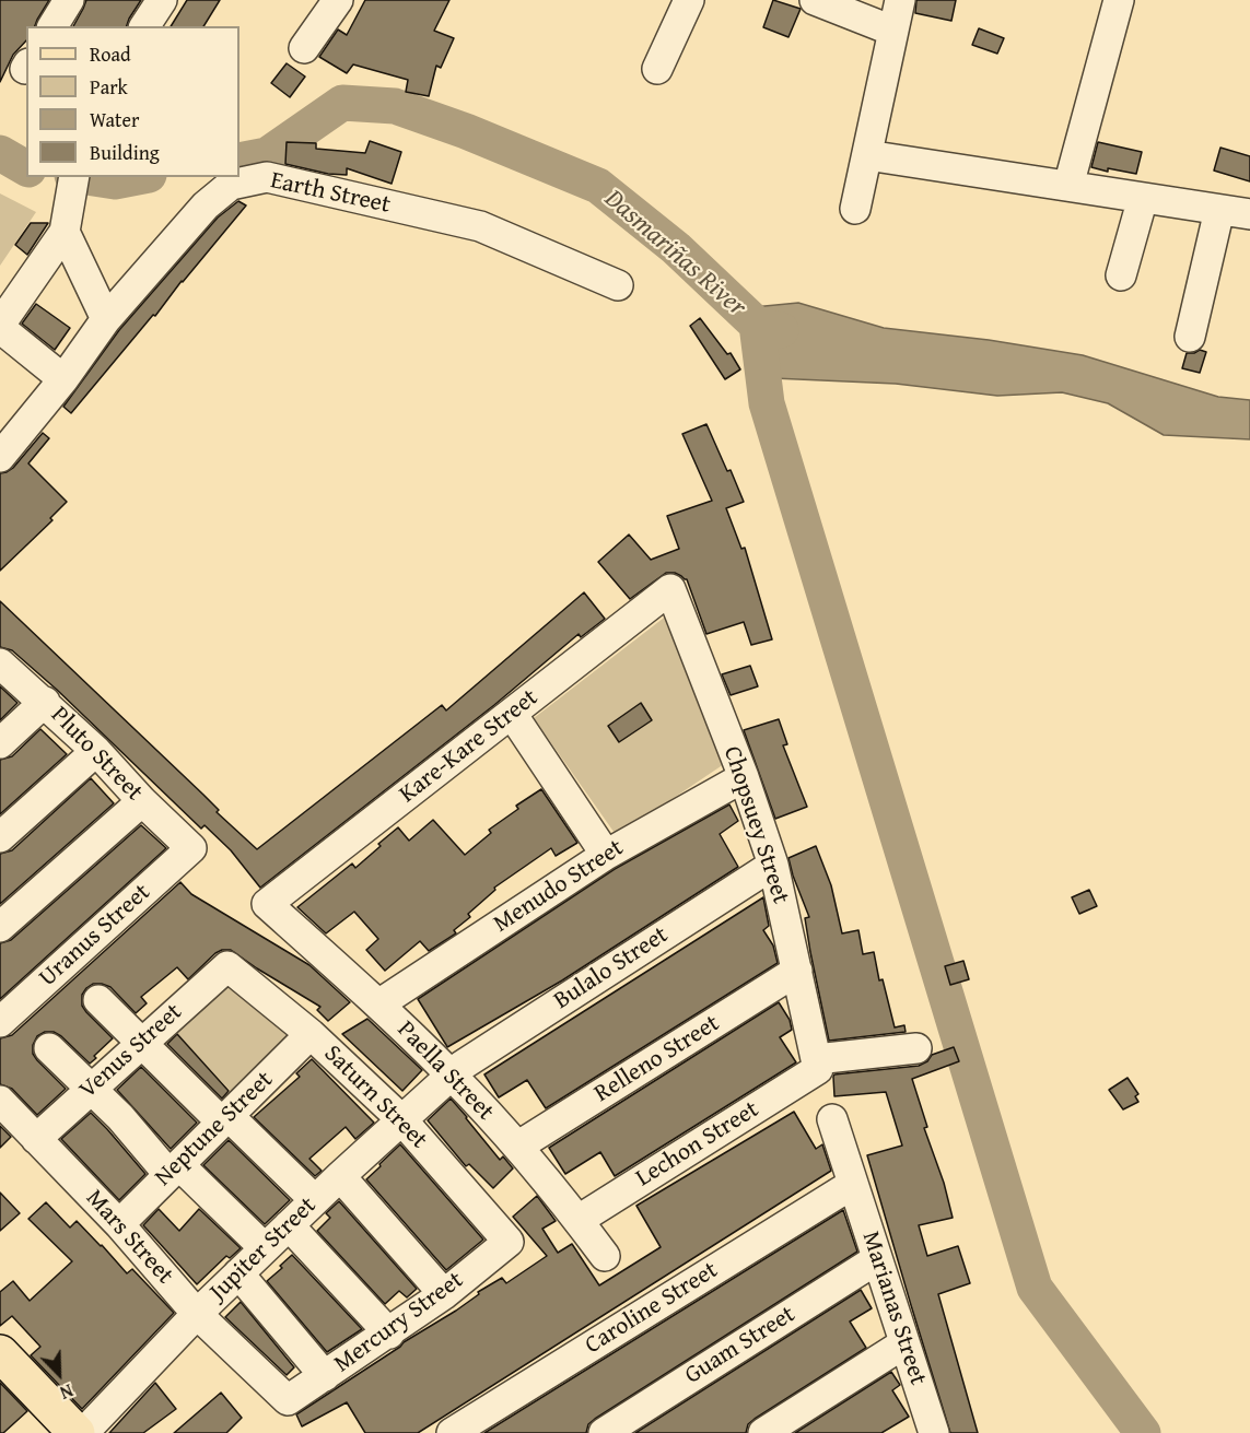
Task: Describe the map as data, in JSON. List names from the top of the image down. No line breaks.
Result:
{"streets":{"street":["Earth Street","Kare-Kare Street","Pluto Street","Chopsuey Street","Menudo Street","Uranus Street","Bulalo Street","Venus Street","Relleno Street","Paella Street","Saturn Street","Neptune Street","Lechon Street","Mars Street","Jupiter Street","Caroline Street","Marianas Street","Mercury Street","Guam Street"]},"crossings":[["Kare-Kare Street","Chopsuey Street"],["Kare-Kare Street","Paella Street"],["Pluto Street","Uranus Street"],["Chopsuey Street","Menudo Street"],["Chopsuey Street","Bulalo Street"],["Chopsuey Street","Relleno Street"],["Chopsuey Street","Lechon Street"],["Menudo Street","Paella Street"],["Bulalo Street","Paella Street"],["Bulalo Street","Jupiter Street"],["Venus Street","Saturn Street"],["Venus Street","Mars Street"],["Relleno Street","Paella Street"],["Paella Street","Lechon Street"],["Paella Street","Jupiter Street"],["Saturn Street","Neptune Street"],["Saturn Street","Jupiter Street"],["Saturn Street","Mercury Street"],["Neptune Street","Mars Street"],["Mars Street","Jupiter Street"],["Mars Street","Mercury Street"],["Caroline Street","Marianas Street"],["Marianas Street","Guam Street"]],"water":["Dasmariñas River"],"legend":["Road","Park","Water","Building"],"north":"bottom right"}
